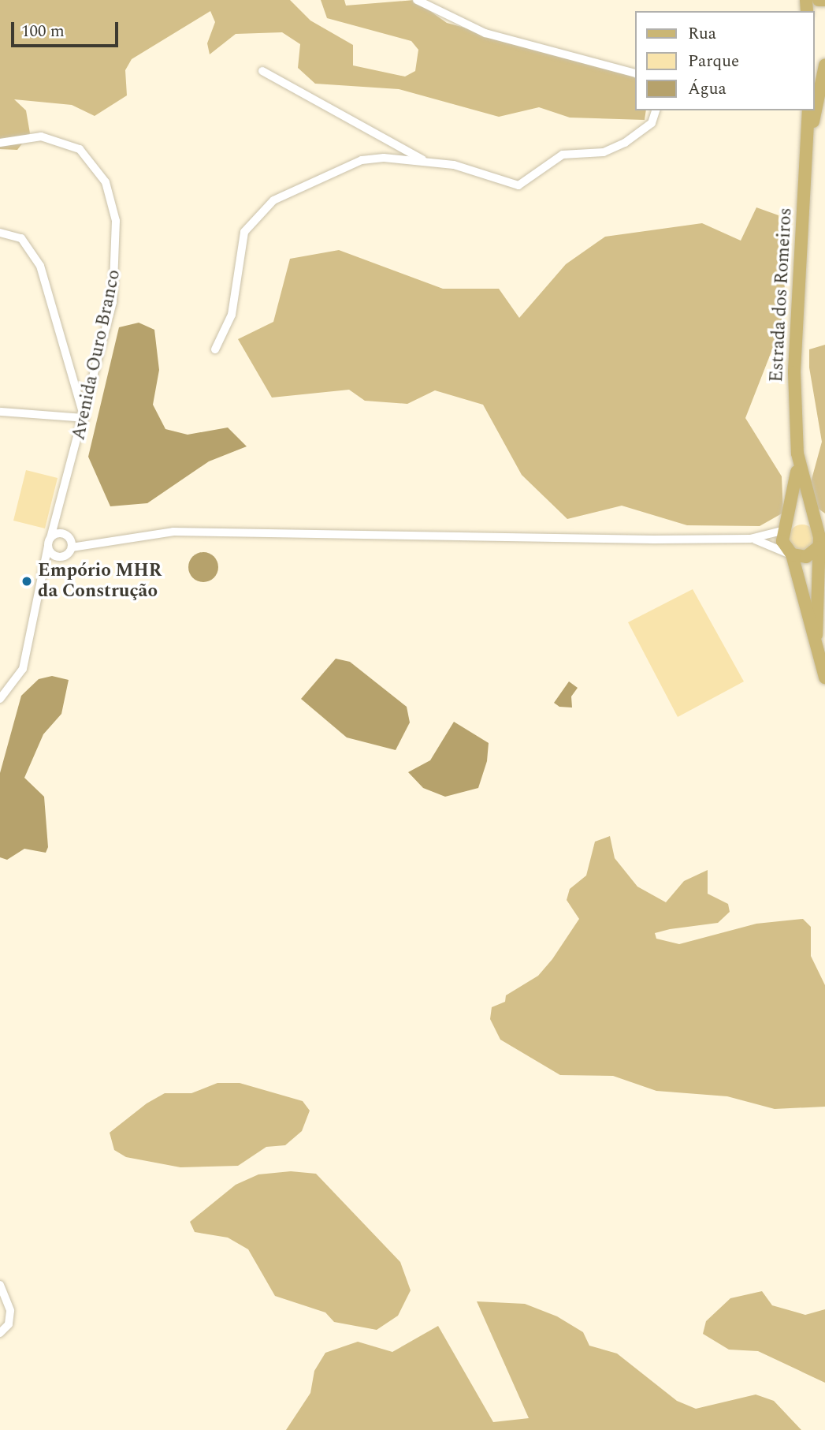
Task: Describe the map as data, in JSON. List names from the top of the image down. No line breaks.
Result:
{"streets":{"main road":["Estrada dos Romeiros"],"street":["Avenida Ouro Branco"]},"places":["Empório MHR da Construção"],"legend":["Rua","Parque","Água"],"scale_bar":"100 m"}
